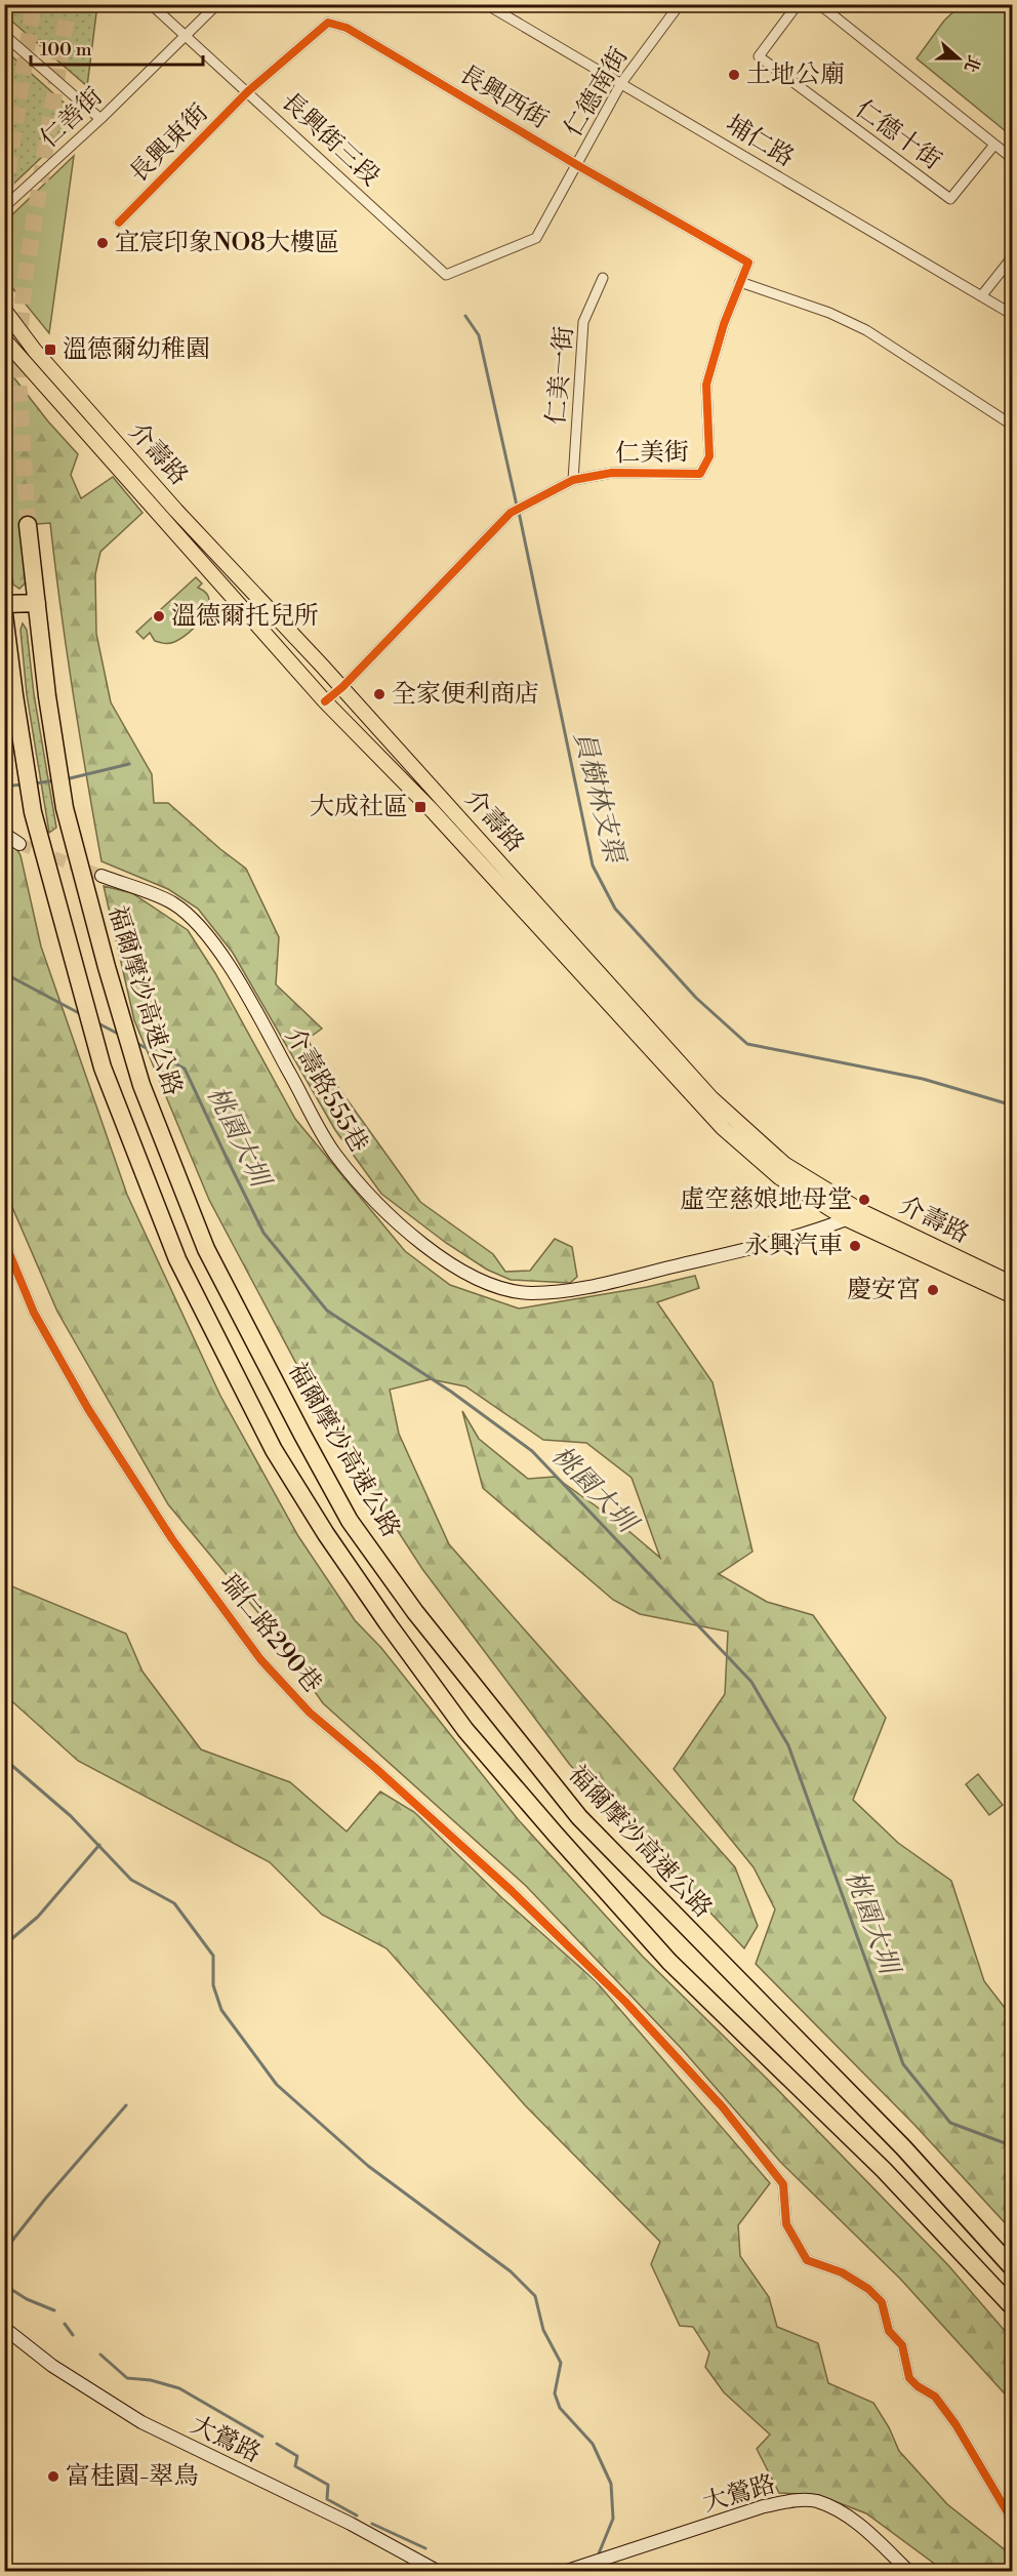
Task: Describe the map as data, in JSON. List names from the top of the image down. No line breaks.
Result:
{"streets":{"highway":["福爾摩沙高速公路"],"main road":["介壽路"],"street":["仁德南街","長興西街","仁善街","仁德十街","長興街三段","埔仁路","長興東街","仁美一街","仁美街","介壽路555巷","瑞仁路290巷","大鶯路"]},"crossings":[["仁德南街","長興西街"],["仁德南街","長興街三段"],["仁德南街","埔仁路"],["長興西街","長興街三段"],["長興西街","長興東街"],["長興西街","仁美街"],["仁善街","長興街三段"],["長興街三段","長興東街"],["仁美一街","仁美街"],["仁美街","介壽路"],["介壽路","介壽路555巷"]],"water":["員樹林支渠","桃園大圳"],"places":{"other":["土地公廟","宜宸印象NO8大樓區","溫德爾托兒所","全家便利商店","虛空慈娘地母堂","永興汽車","慶安宮","富桂園-翠鳥"],"transit":["溫德爾幼稚園","大成社區"]},"scale_bar":"100 m","north":"right"}
